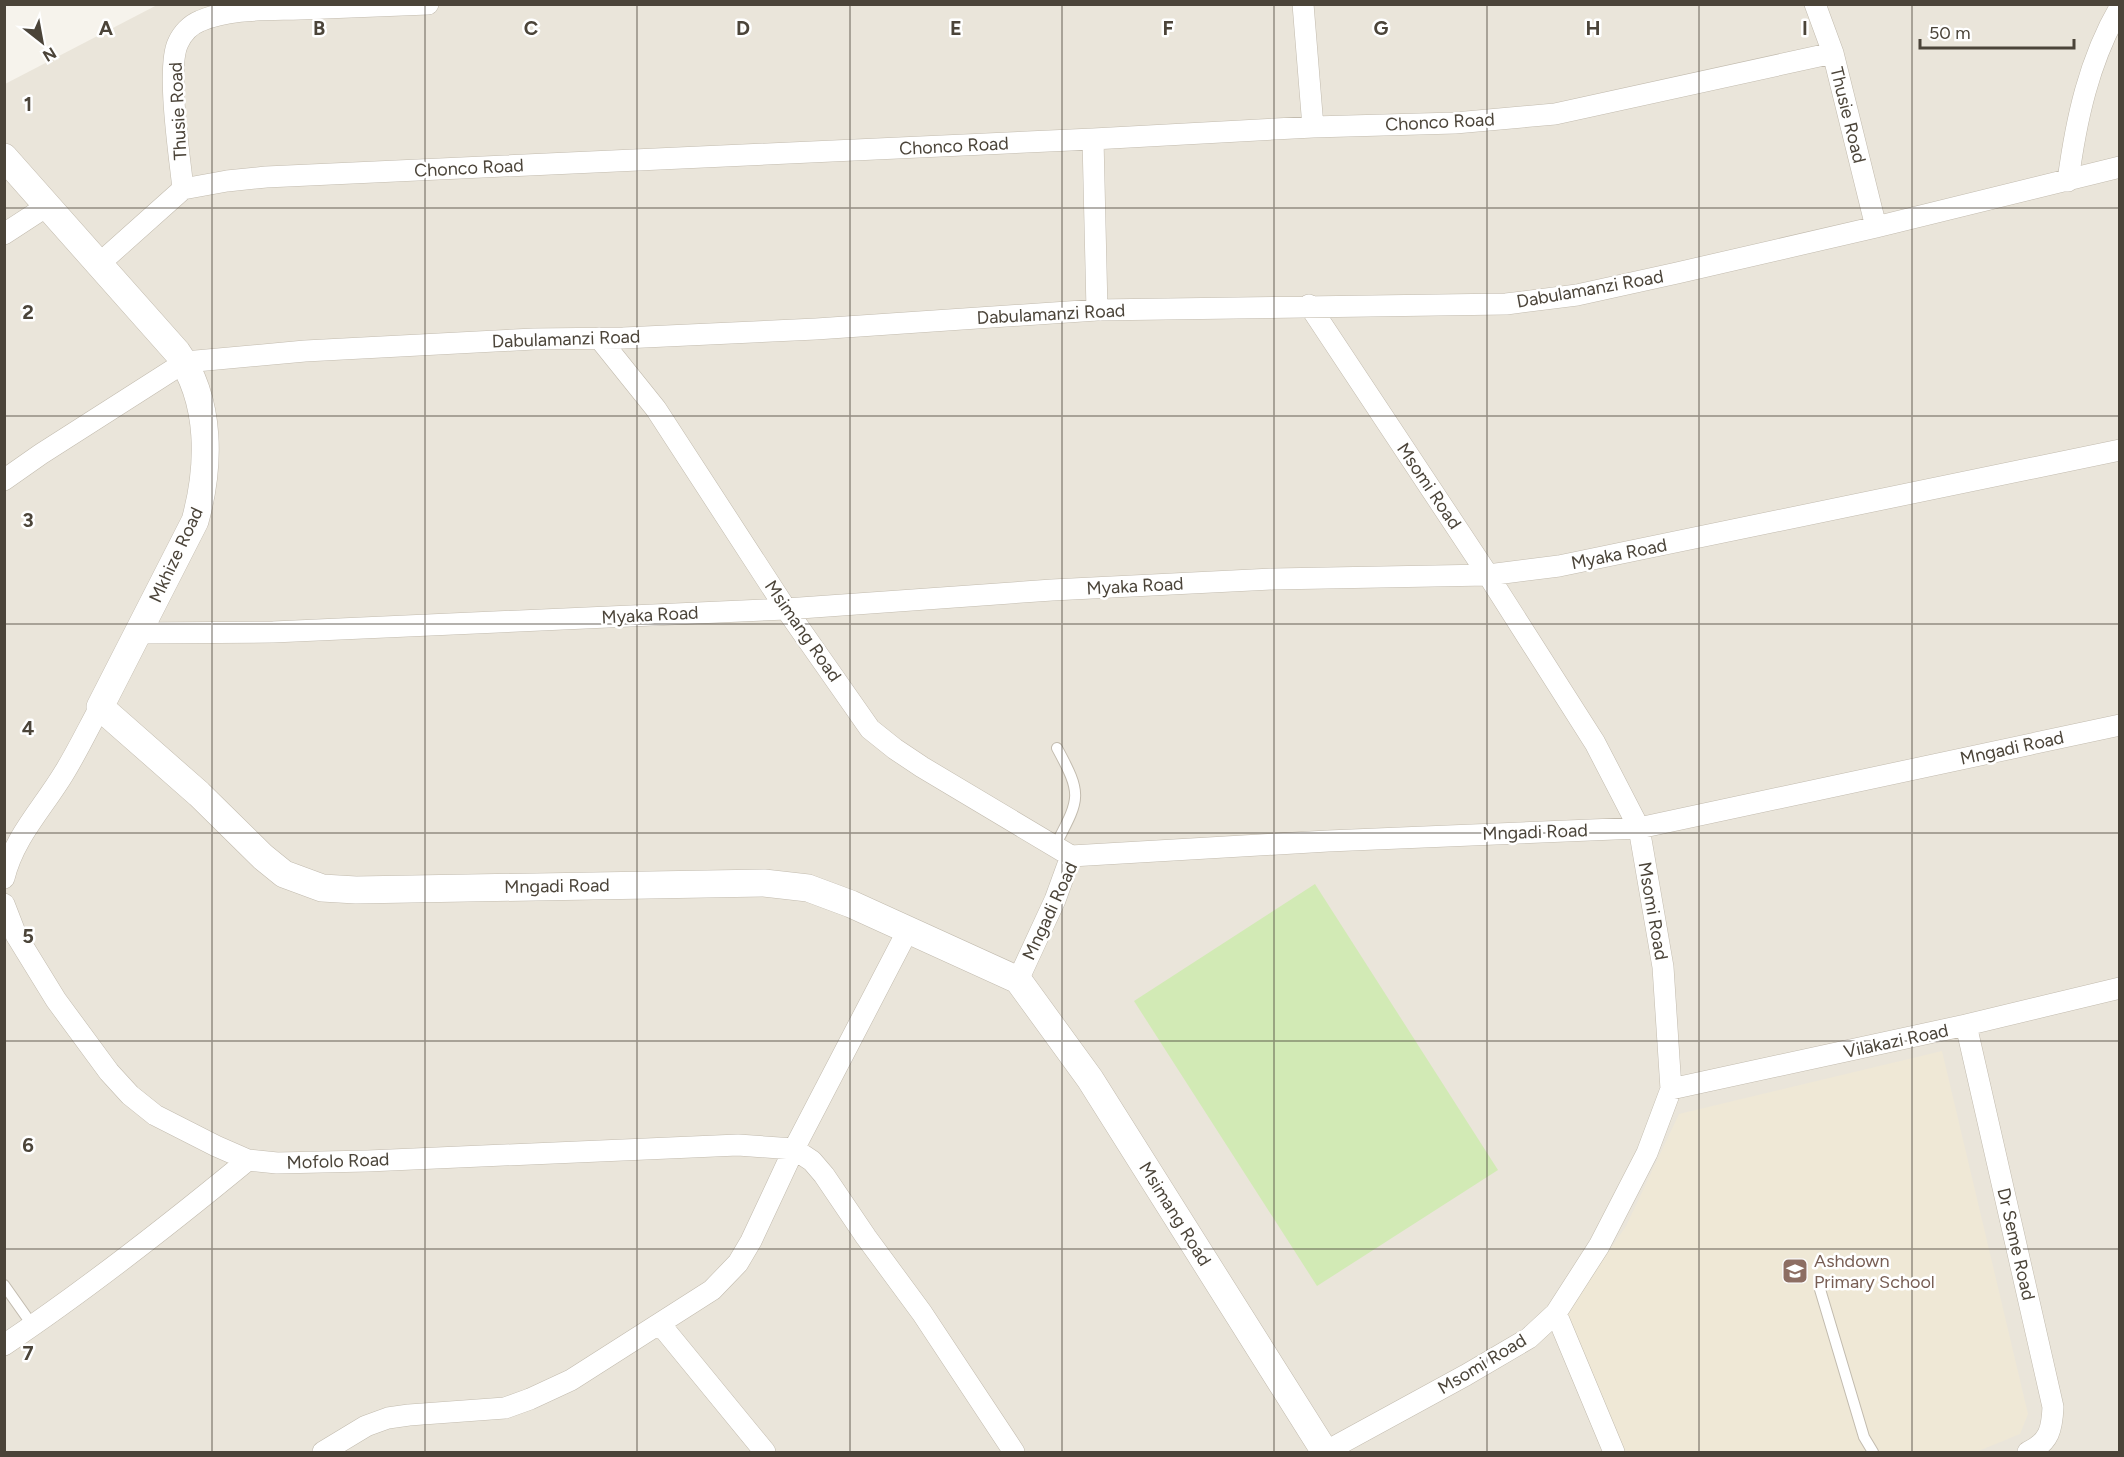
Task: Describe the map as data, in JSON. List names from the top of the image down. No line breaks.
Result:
{"streets":{"street":["Thusie Road","Chonco Road","Dabulamanzi Road","Msomi Road","Myaka Road","Mkhize Road","Msimang Road","Mngadi Road","Vilakazi Road","Mofolo Road","Dr Seme Road"]},"crossings":[["Thusie Road","Chonco Road"],["Thusie Road","Dabulamanzi Road"],["Dabulamanzi Road","Msomi Road"],["Dabulamanzi Road","Mkhize Road"],["Dabulamanzi Road","Msimang Road"],["Msomi Road","Myaka Road"],["Msomi Road","Msimang Road"],["Msomi Road","Mngadi Road"],["Msomi Road","Vilakazi Road"],["Myaka Road","Mkhize Road"],["Myaka Road","Msimang Road"],["Mkhize Road","Mngadi Road"],["Msimang Road","Mngadi Road"],["Vilakazi Road","Dr Seme Road"]],"places":{"school or university":["Ashdown Primary School"]},"scale_bar":"50 m","north":"bottom right","grid":{"columns":["A","B","C","D","E","F","G","H","I"],"rows":["1","2","3","4","5","6","7"]}}
